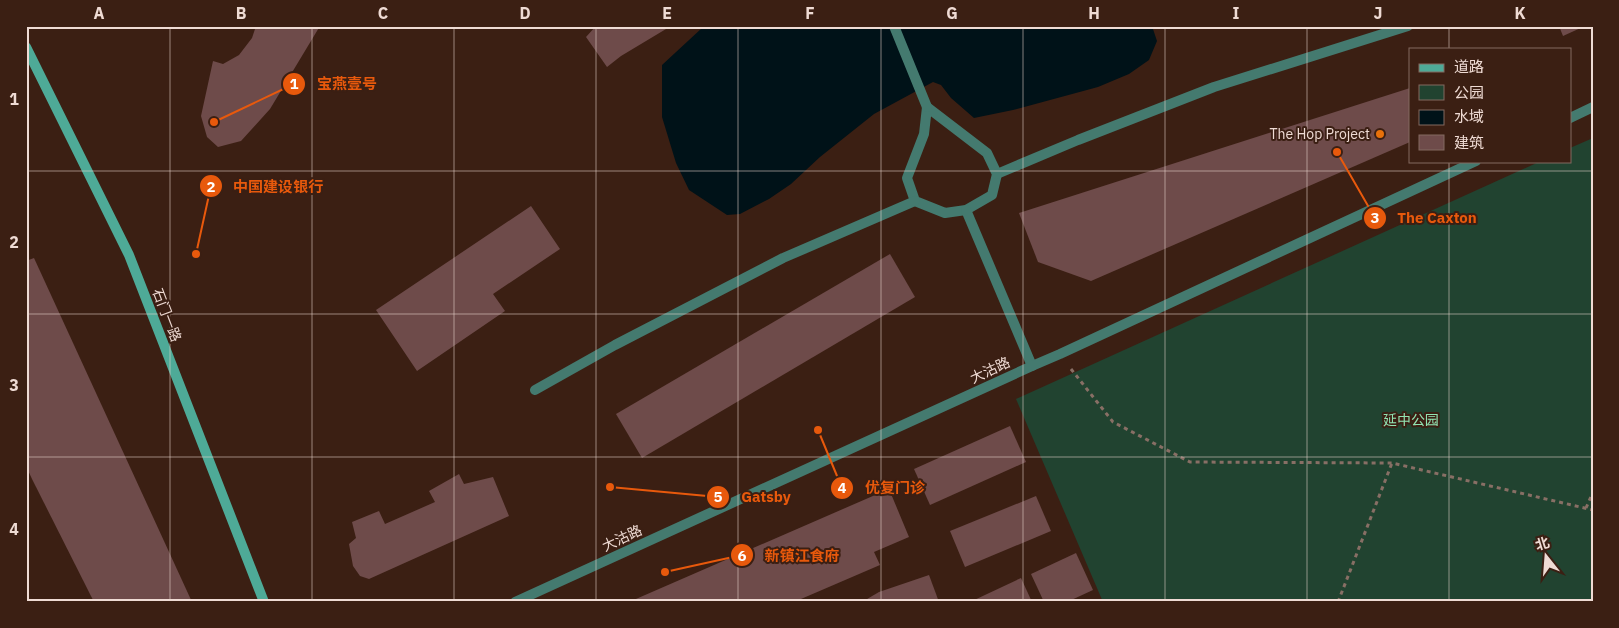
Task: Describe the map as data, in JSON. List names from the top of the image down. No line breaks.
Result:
{"streets":{"main road":["石门一路"],"street":["大沽路"]},"parks":["延中公园"],"places":["宝燕壹号","The Hop Project","The Caxton","中国建设银行","优复门诊","Gatsby","新镇江食府"],"legend":["道路","公园","水域","建筑"],"north":"top","grid":{"columns":["A","B","C","D","E","F","G","H","I","J","K"],"rows":["1","2","3","4"]}}
